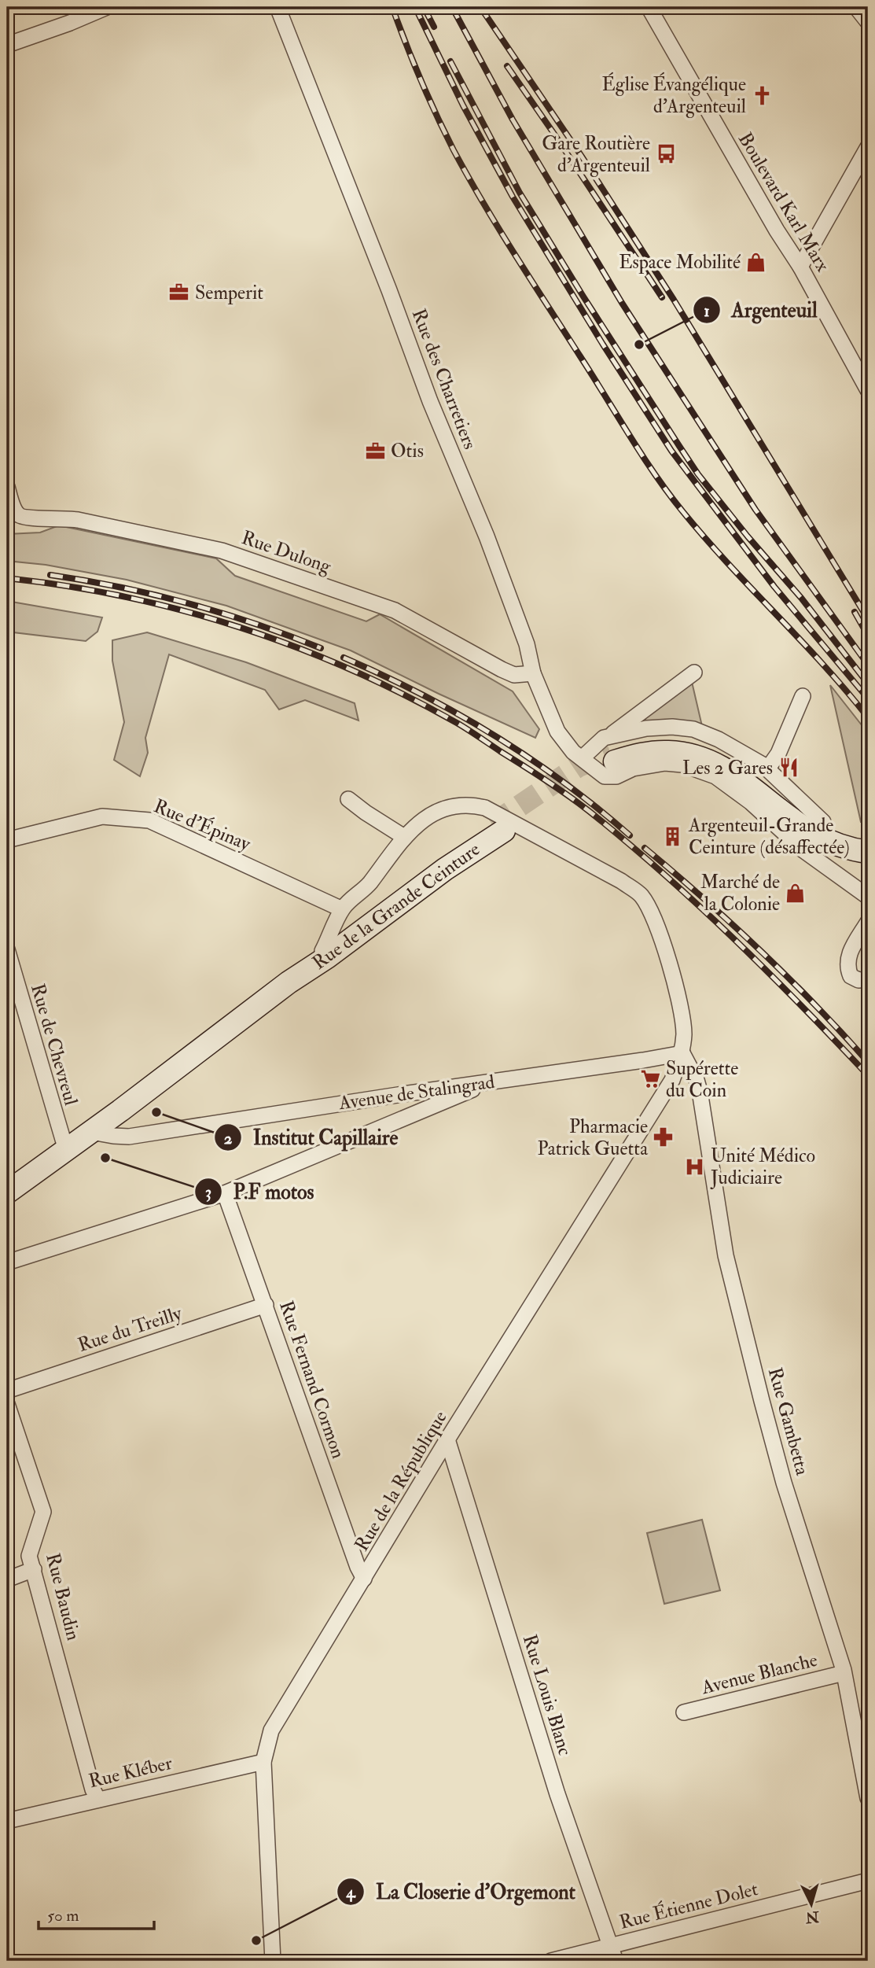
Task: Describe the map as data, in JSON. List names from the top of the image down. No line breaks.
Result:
{"streets":{"main road":["Rue de la Grande Ceinture"],"street":["Boulevard Karl Marx","Rue des Charretiers","Rue Dulong","Rue d'Épinay","Rue de Chevreul","Avenue de Stalingrad","Rue du Treilly","Rue Fernand Cormon","Rue Gambetta","Rue de la République","Rue Baudin","Avenue Blanche","Rue Louis Blanc","Rue Kléber","Rue Étienne Dolet"]},"crossings":[["Rue des Charretiers","Rue Dulong"],["Rue d'Épinay","Rue de la Grande Ceinture"],["Rue de la Grande Ceinture","Avenue de Stalingrad"],["Rue de la Grande Ceinture","Rue Gambetta"],["Rue de la Grande Ceinture","Rue de la République"],["Avenue de Stalingrad","Rue Gambetta"],["Avenue de Stalingrad","Rue de la République"],["Rue du Treilly","Rue Fernand Cormon"],["Rue Fernand Cormon","Rue de la République"],["Rue Gambetta","Rue de la République"],["Rue Gambetta","Avenue Blanche"],["Rue de la République","Rue Louis Blanc"],["Rue de la République","Rue Kléber"],["Rue Baudin","Rue Kléber"],["Rue Louis Blanc","Rue Étienne Dolet"]],"places":{"church":["Église Évangélique d'Argenteuil"],"bus stop":["Gare Routière d'Argenteuil"],"shop":["Espace Mobilité","Marché de la Colonie"],"office":["Semperit","Otis"],"other":["Argenteuil","Institut Capillaire","P.F motos","La Closerie d'Orgemont"],"restaurant":["Les 2 Gares"],"building":["Argenteuil-Grande Ceinture (désaffectée)"],"supermarket":["Supérette du Coin"],"pharmacy":["Pharmacie Patrick Guetta"],"hospital":["Unité Médico Judiciaire"]},"scale_bar":"50 m","north":"bottom"}
